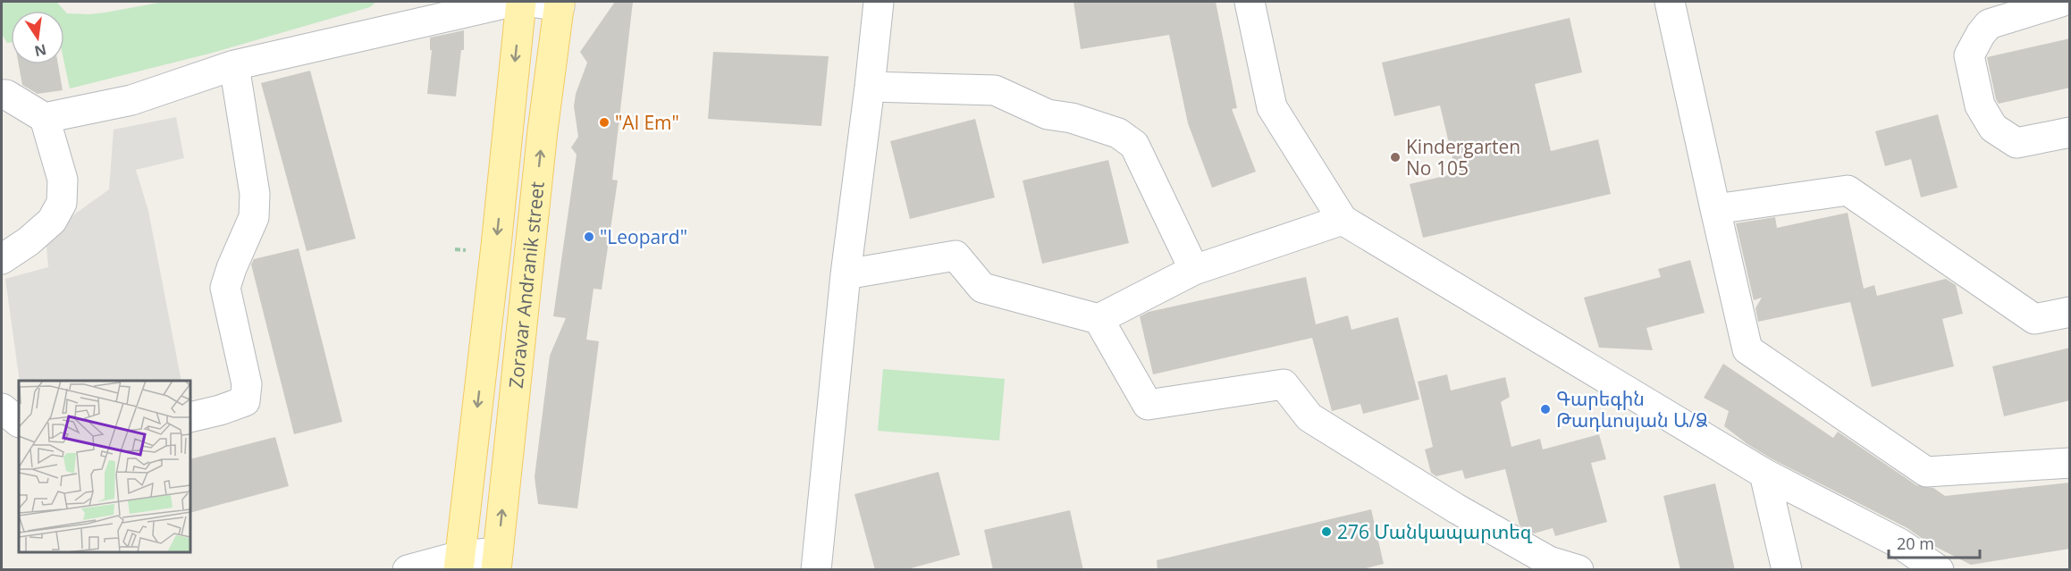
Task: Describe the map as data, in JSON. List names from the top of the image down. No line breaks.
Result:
{"streets":{"main road":["Zoravar Andranik street"]},"places":["\"Al Em\"","Kindergarten No 105","\"Leopard\"","Գարեգին Թադևոսյան Ա/Ձ","276 Մանկապարտեզ"],"scale_bar":"20 m","north":"bottom"}
